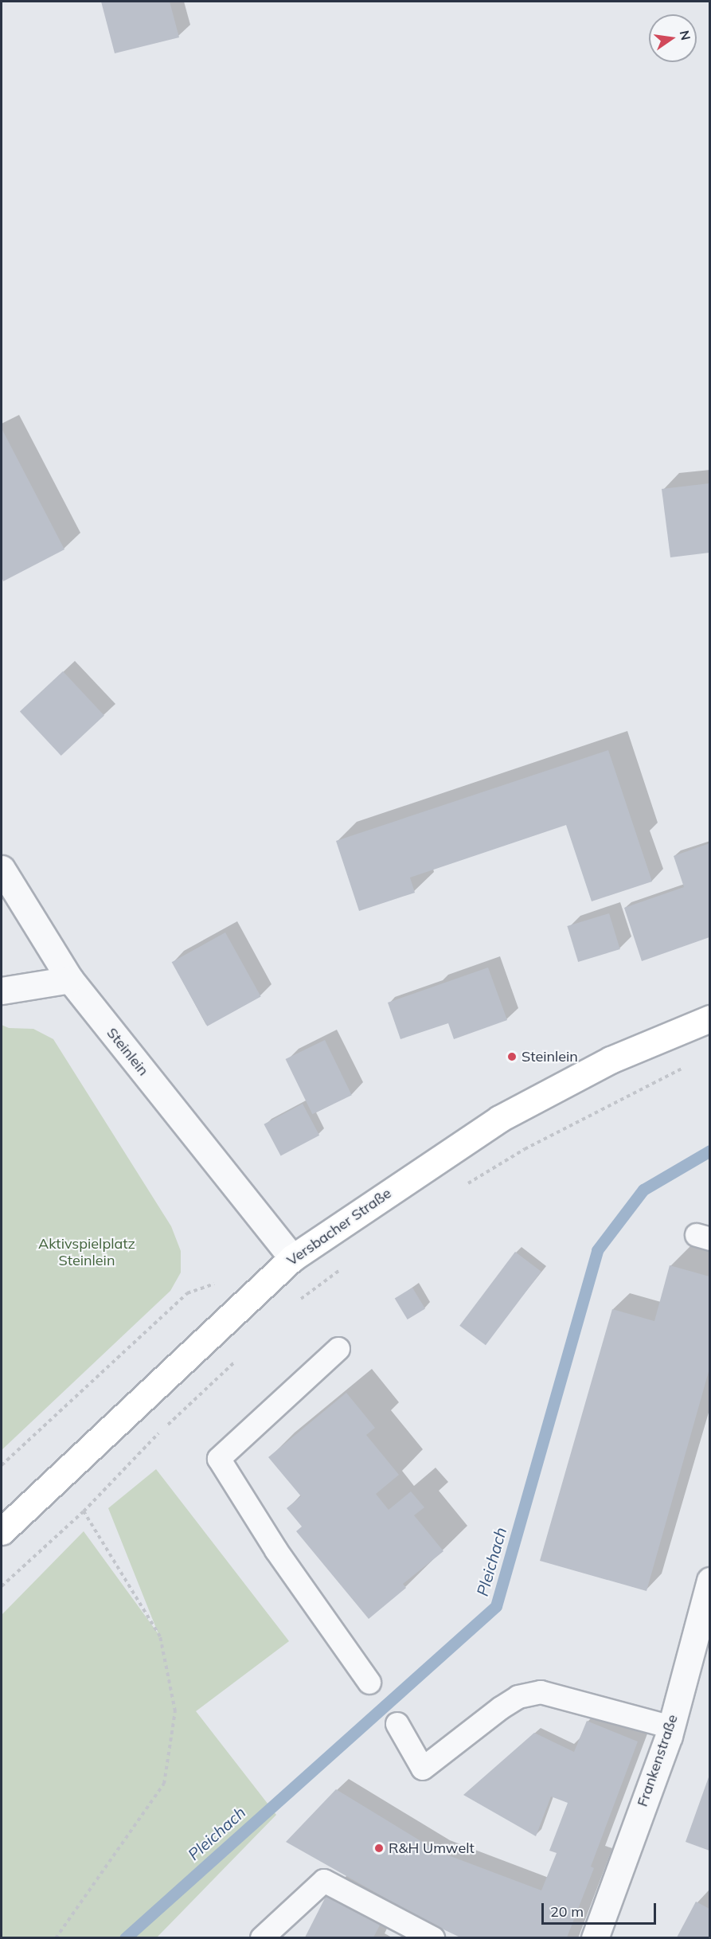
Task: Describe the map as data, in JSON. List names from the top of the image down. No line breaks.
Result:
{"streets":{"main road":["Versbacher Straße"],"street":["Steinlein","Frankenstraße"]},"crossings":[["Steinlein","Versbacher Straße"]],"water":["Pleichach"],"parks":["Aktivspielplatz Steinlein"],"places":["Steinlein","R&H Umwelt"],"scale_bar":"20 m","north":"right"}
